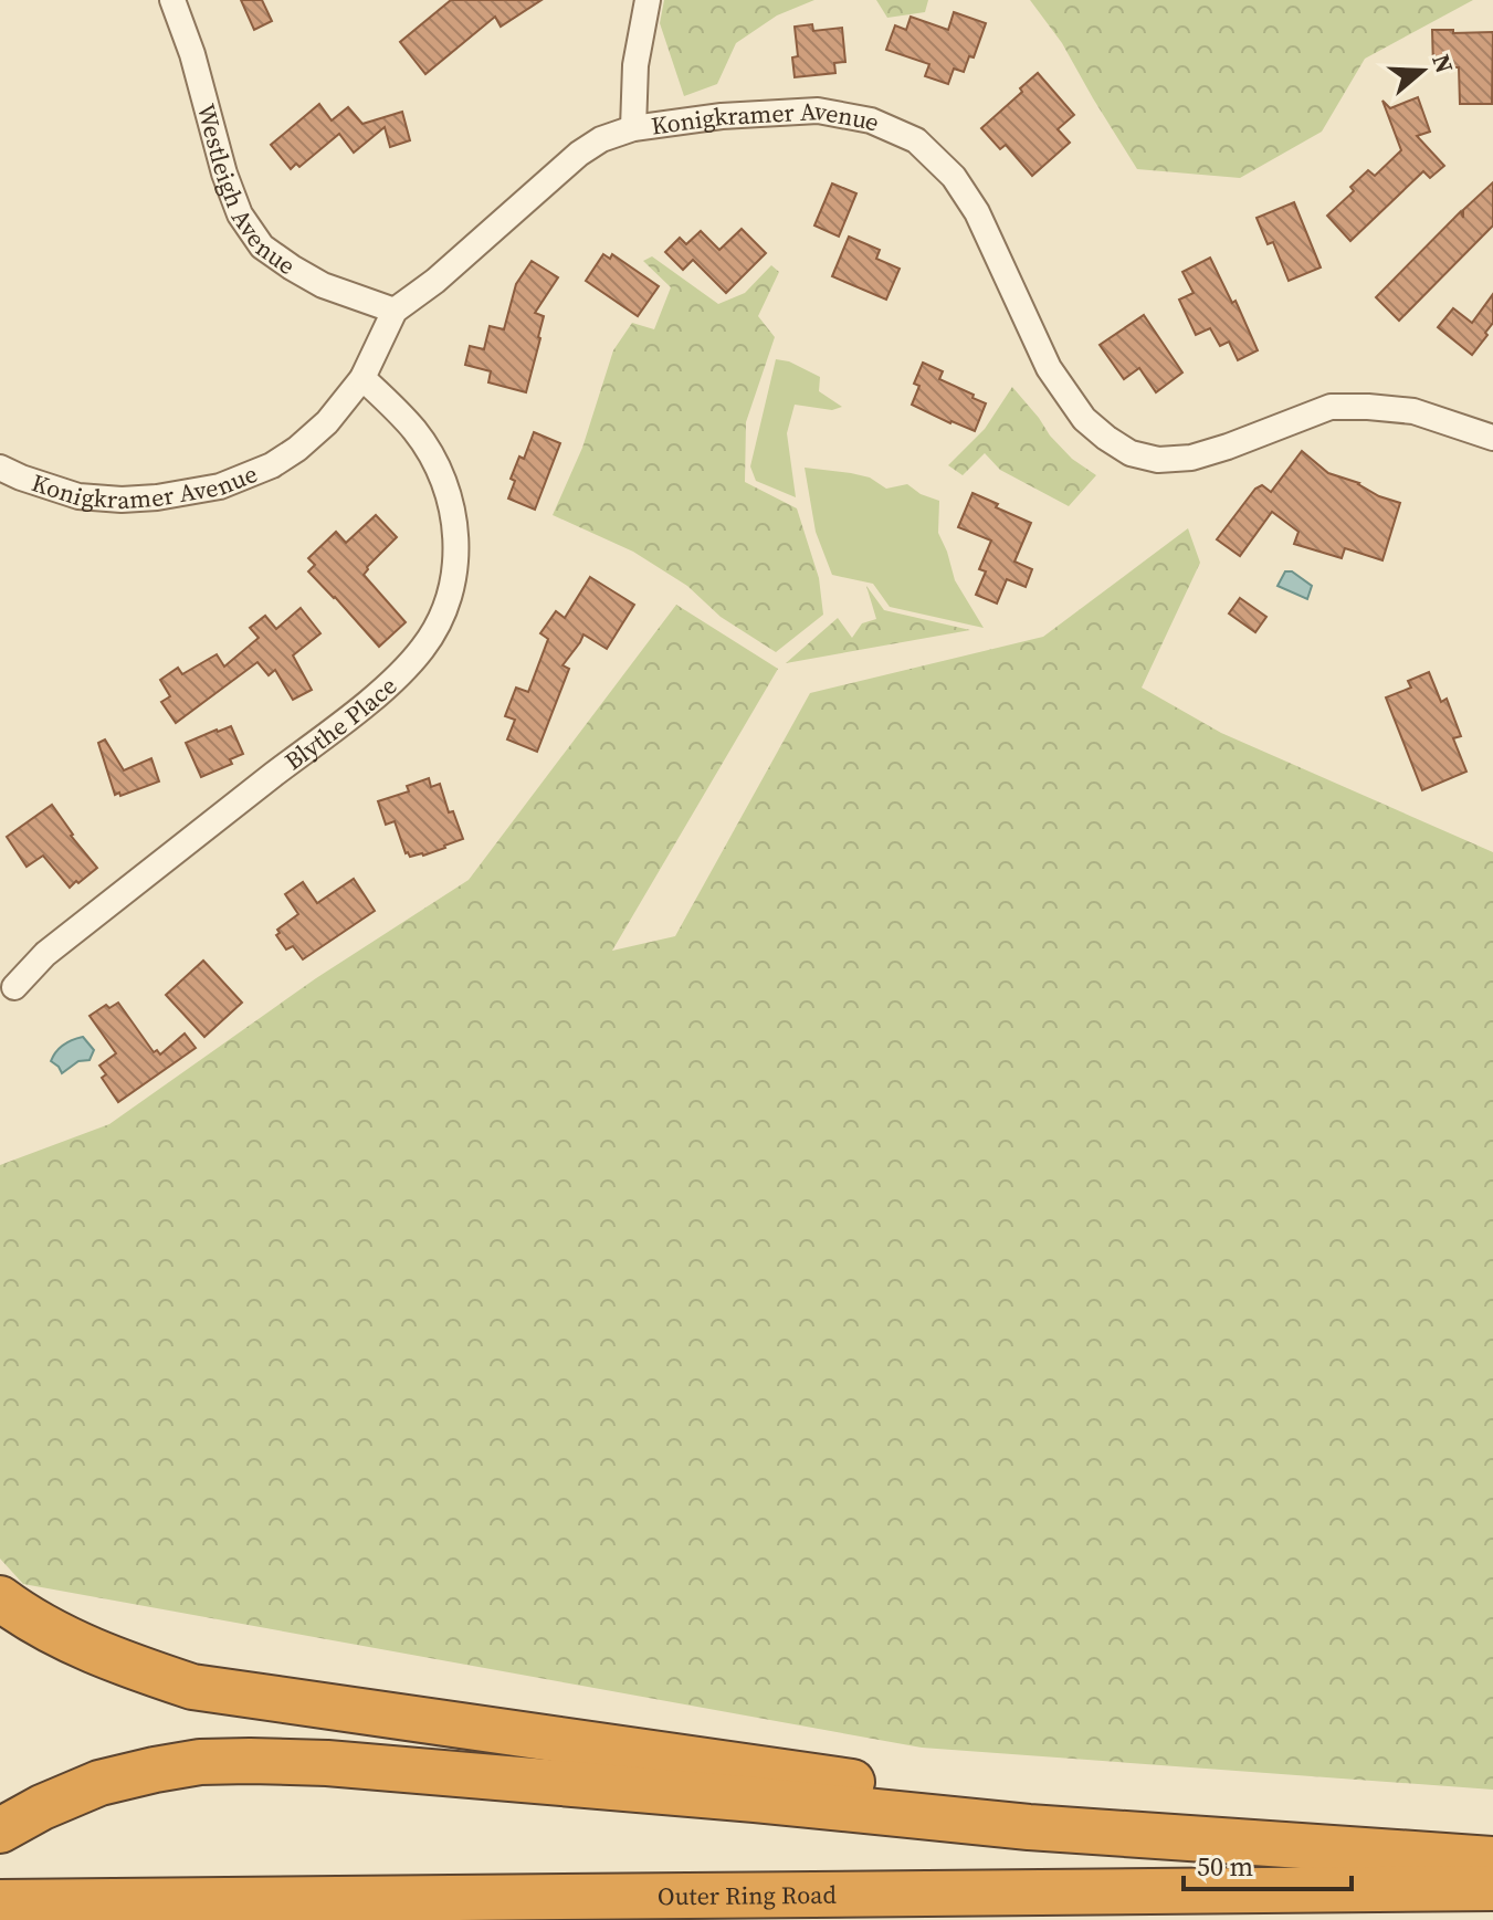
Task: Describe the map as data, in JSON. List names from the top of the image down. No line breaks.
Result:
{"streets":{"highway":["Outer Ring Road"],"street":["Konigkramer Avenue","Westleigh Avenue","Blythe Place"]},"crossings":[["Konigkramer Avenue","Westleigh Avenue"],["Konigkramer Avenue","Blythe Place"]],"scale_bar":"50 m","north":"right"}
